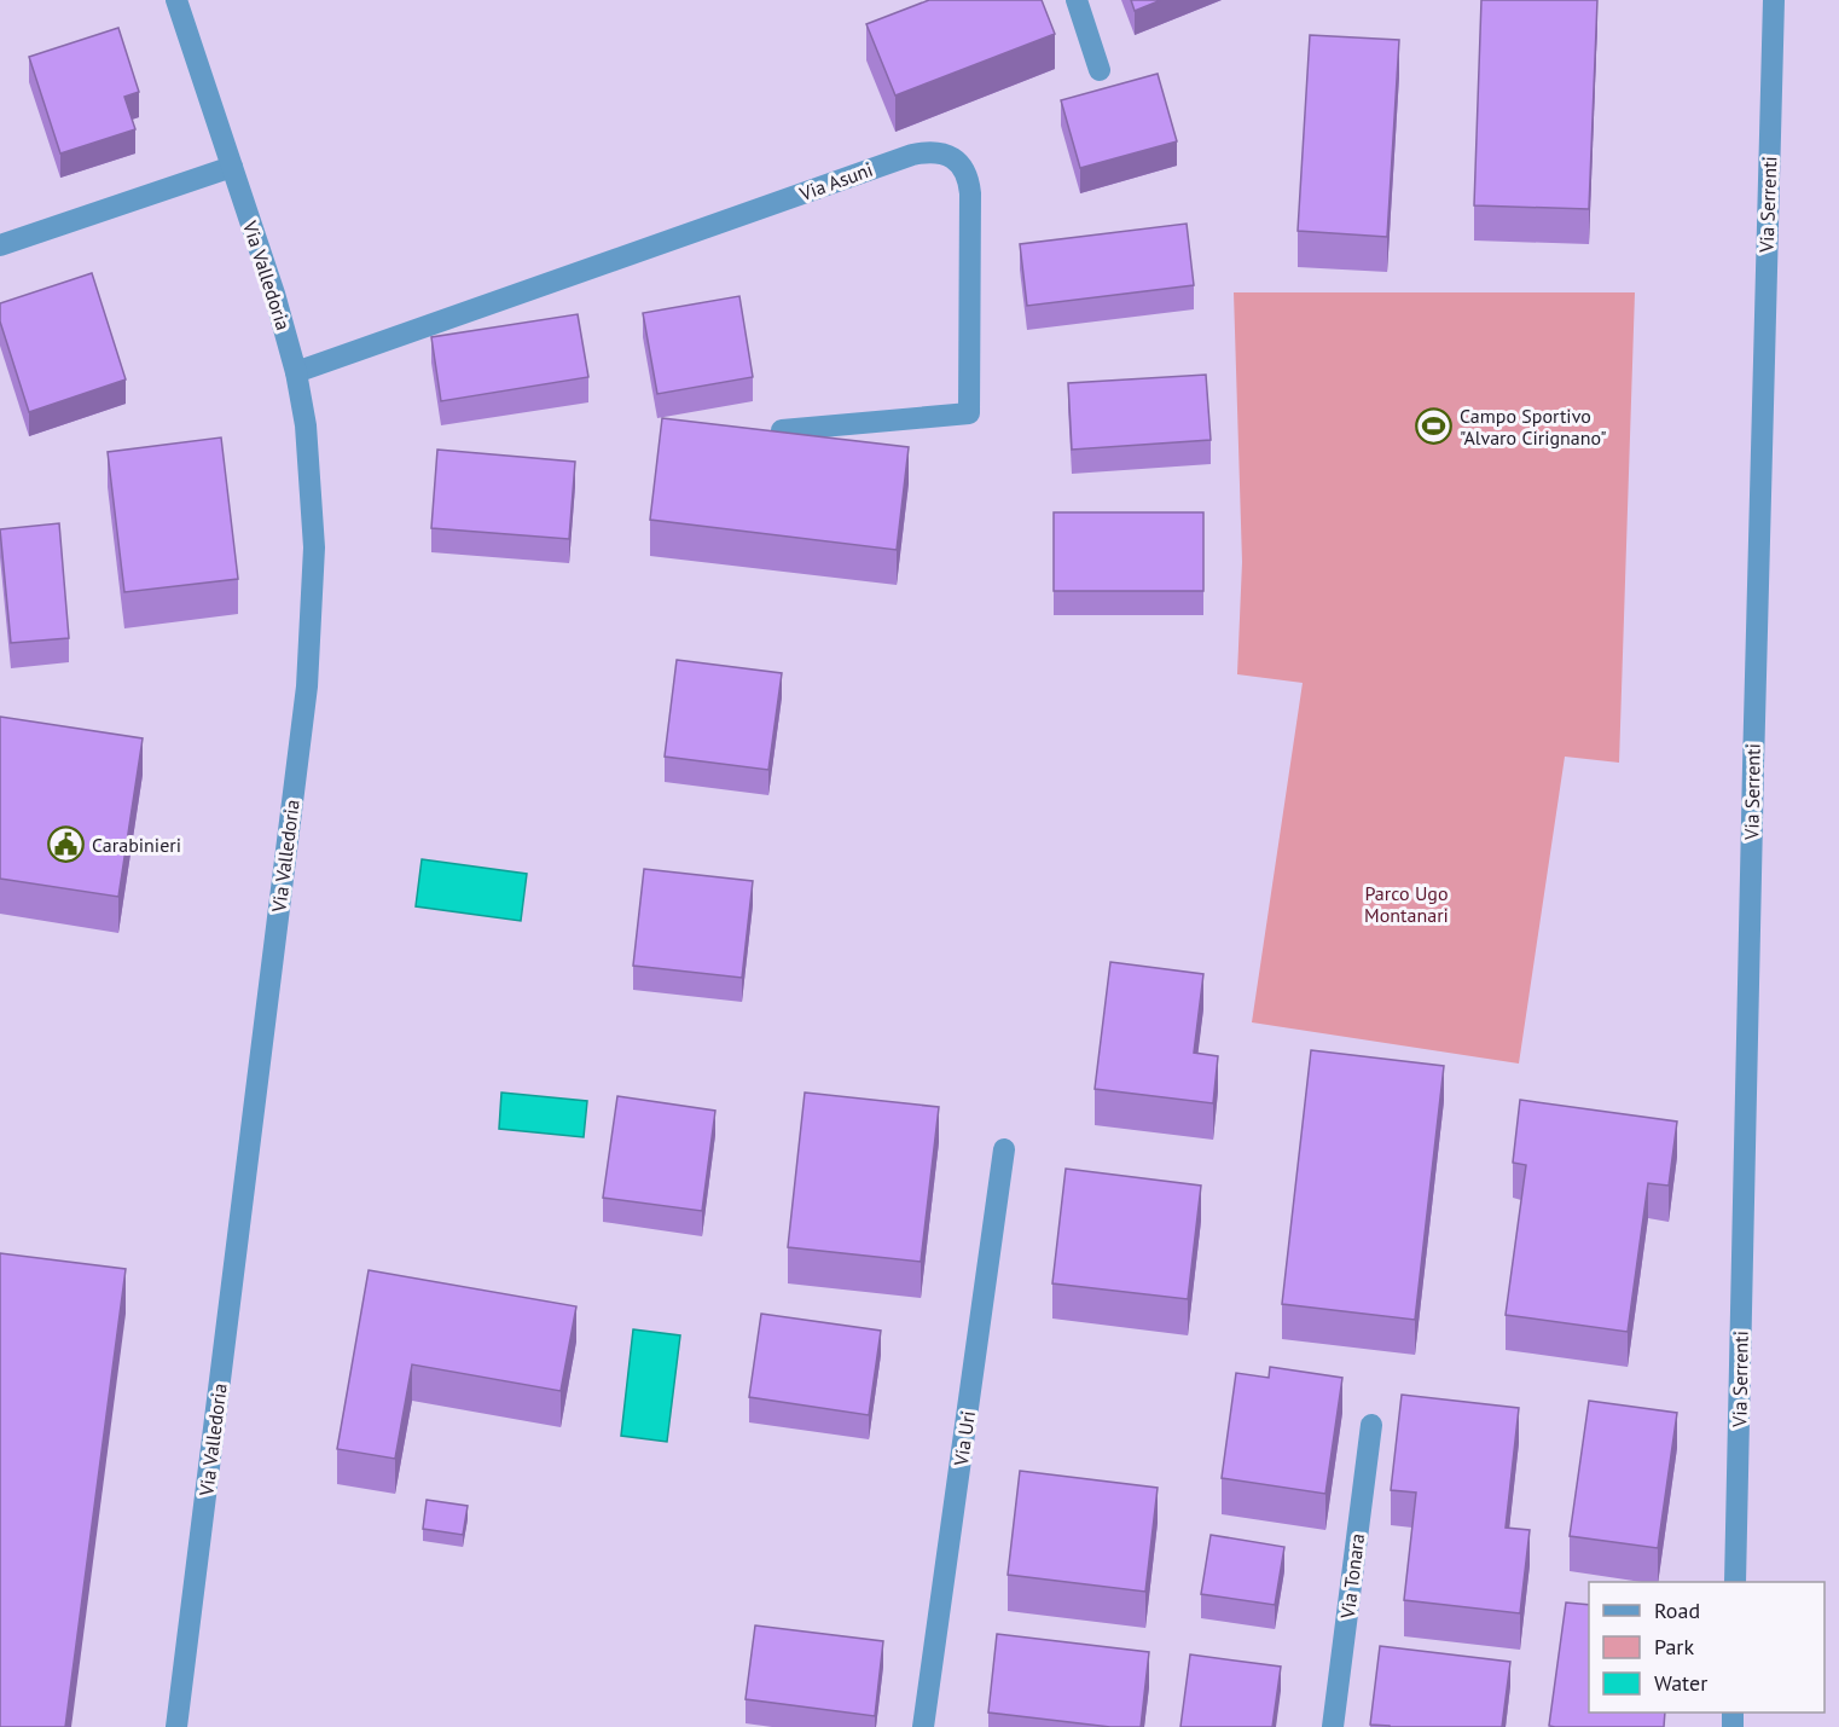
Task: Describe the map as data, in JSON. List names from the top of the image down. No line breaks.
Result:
{"streets":{"street":["Via Asuni","Via Serrenti","Via Valledoria","Via Uri","Via Tonara"]},"crossings":[["Via Asuni","Via Valledoria"]],"parks":["Parco Ugo Montanari"],"places":{"sports":["Campo Sportivo \"Alvaro Cirignano\""],"public building":["Carabinieri"]},"legend":["Road","Park","Water"]}
